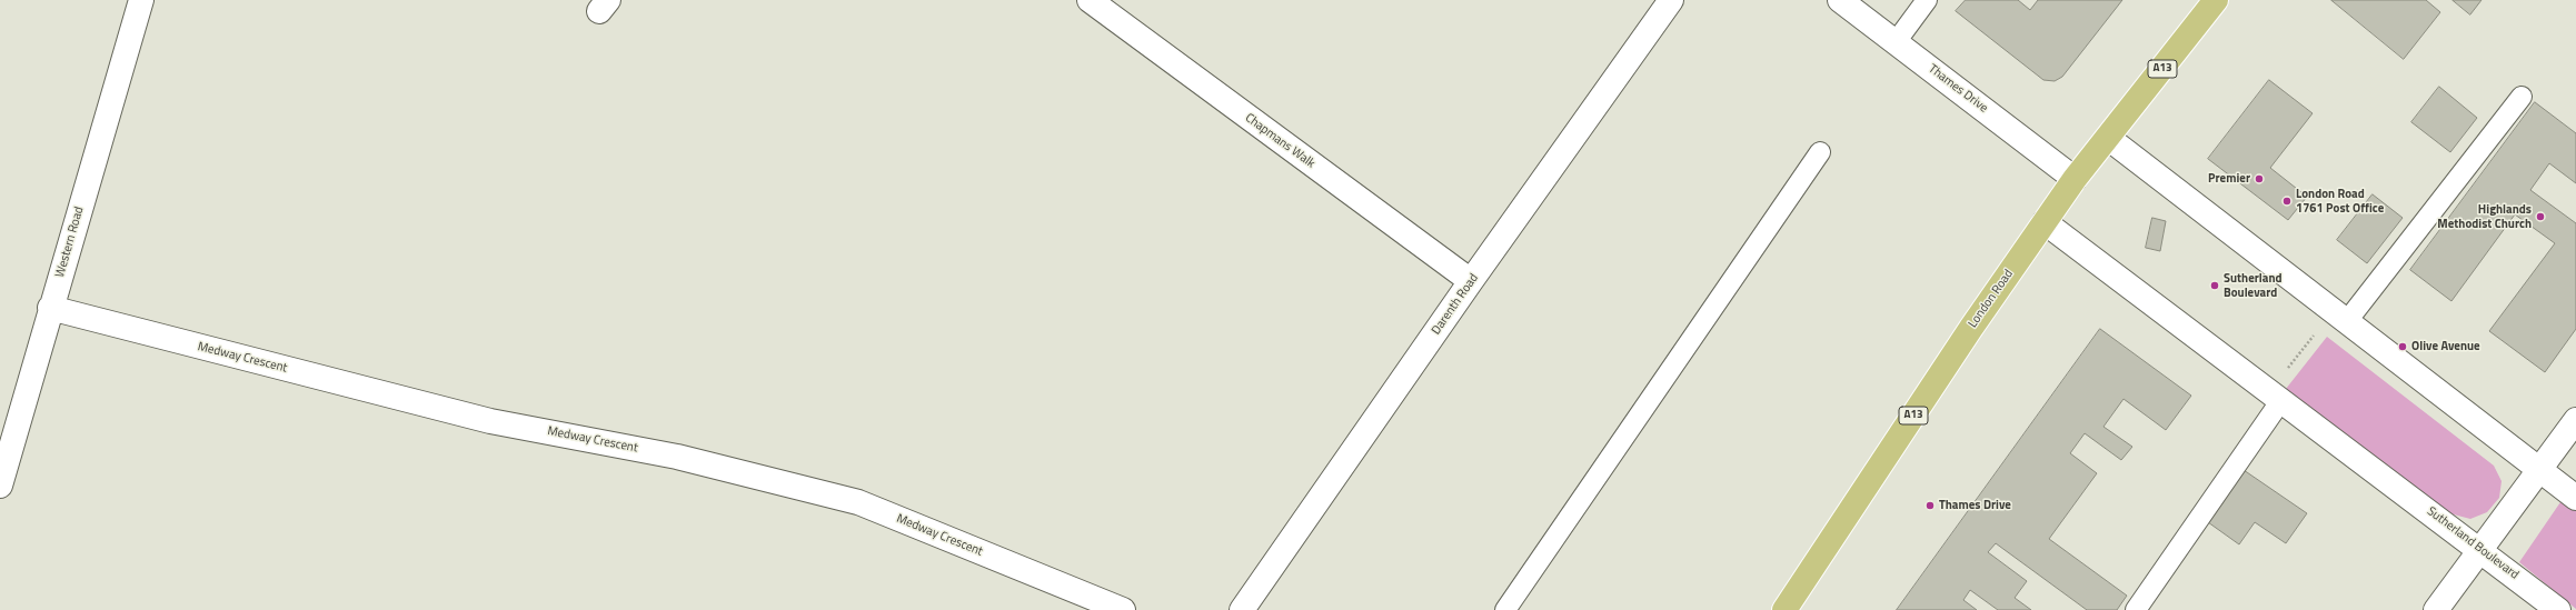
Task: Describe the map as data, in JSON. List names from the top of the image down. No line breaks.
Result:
{"streets":{"main road":["A13","London Road"],"street":["Thames Drive","Chapmans Walk","Western Road","Darenth Road","Medway Crescent","Sutherland Boulevard"]},"crossings":[["Thames Drive","London Road"],["Chapmans Walk","Darenth Road"],["Western Road","Medway Crescent"],["London Road","Sutherland Boulevard"]],"places":["Premier","London Road 1761 Post Office","Highlands Methodist Church","Sutherland Boulevard","Olive Avenue","Thames Drive"]}
